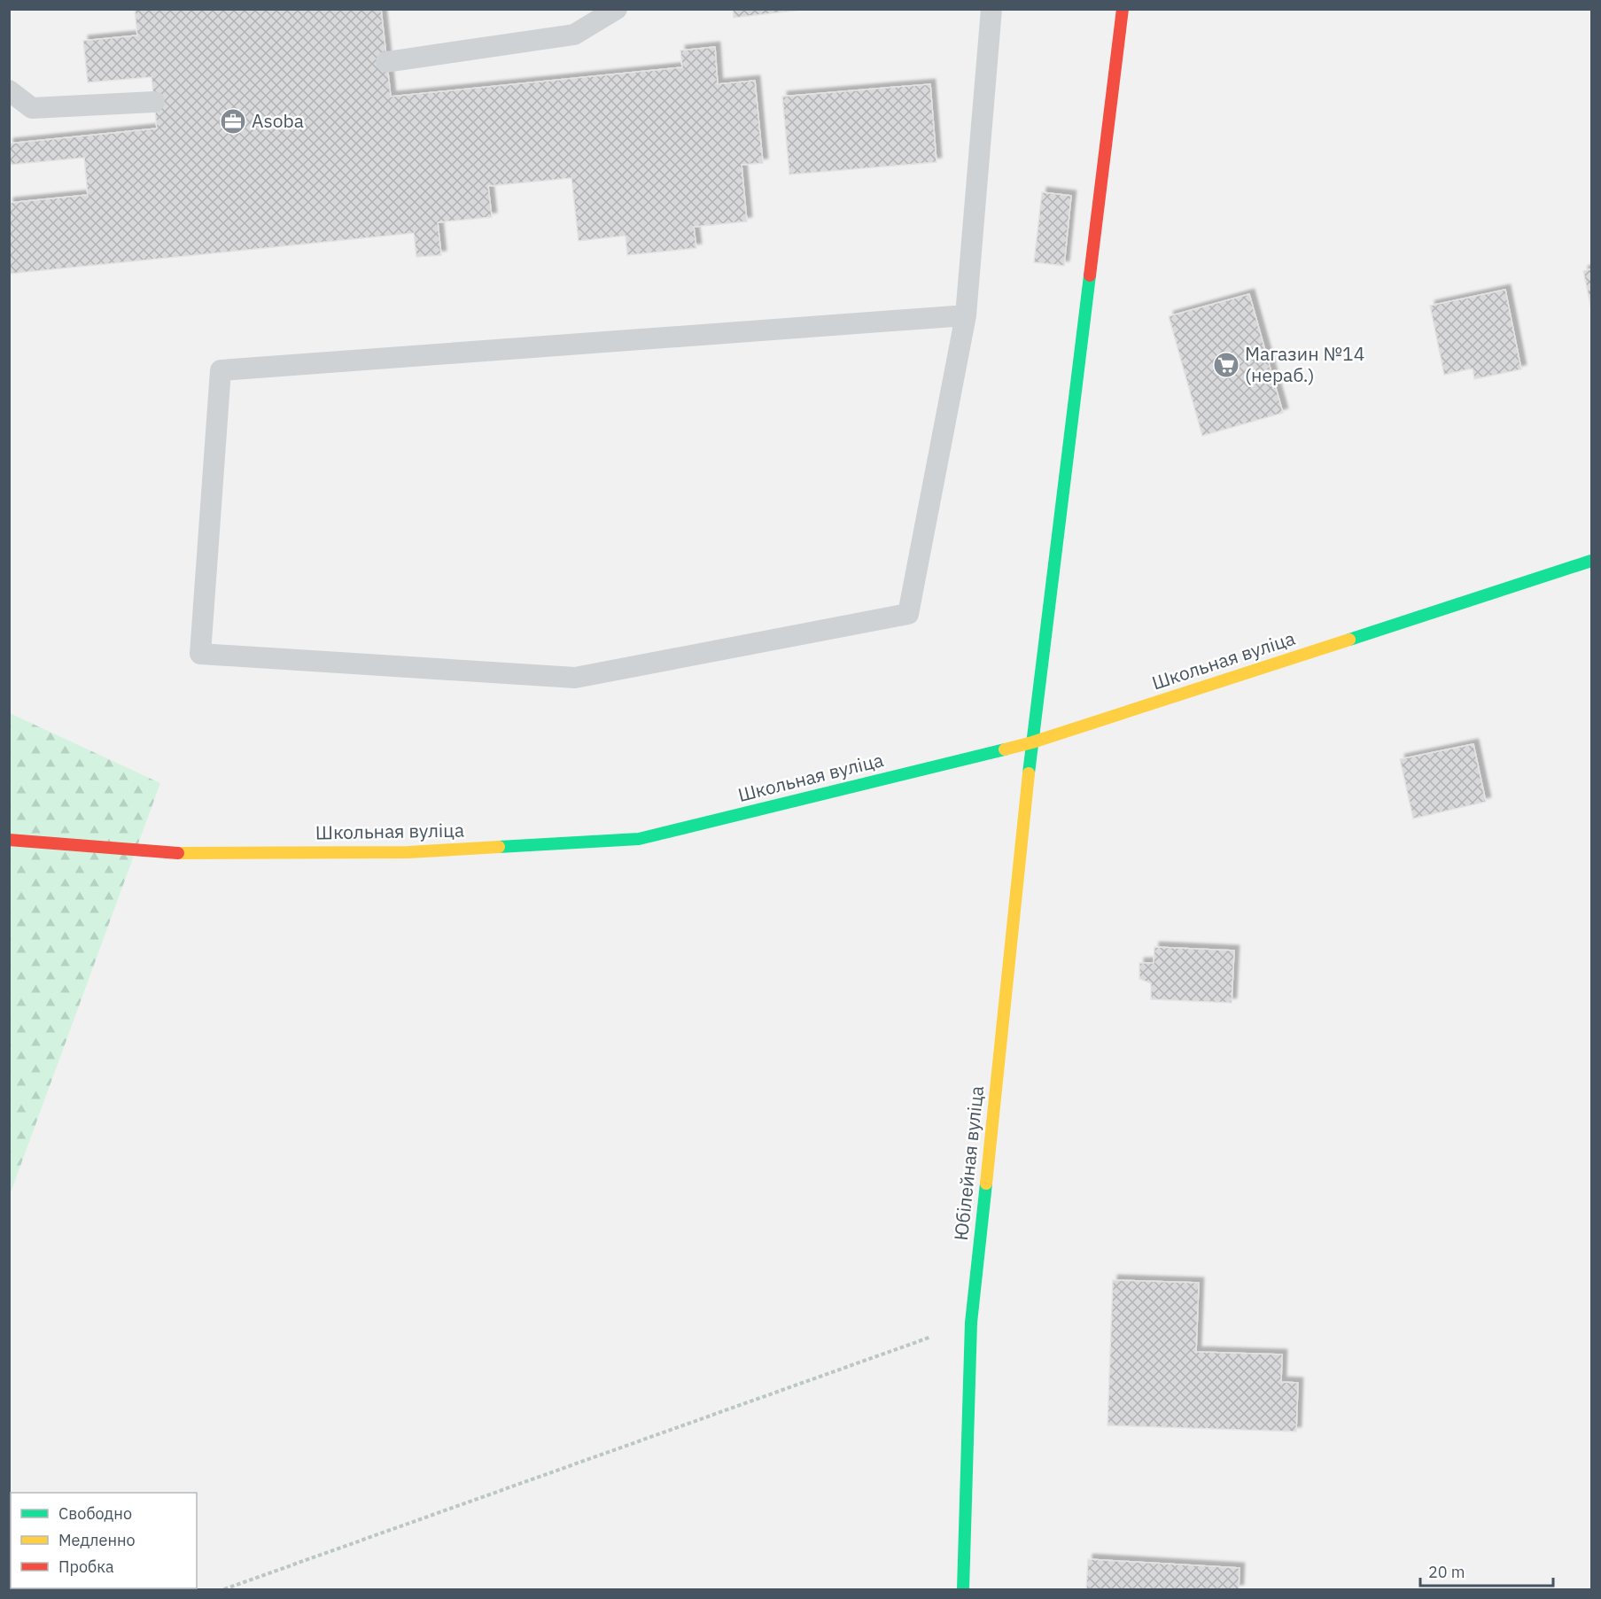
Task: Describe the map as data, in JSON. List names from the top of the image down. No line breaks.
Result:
{"streets":{"street":["Школьная вуліца","Юбілейная вуліца"]},"crossings":[["Школьная вуліца","Юбілейная вуліца"]],"places":{"office":["Asoba"],"supermarket":["Магазин №14 (нераб.)"]},"legend":["Свободно","Медленно","Пробка"],"scale_bar":"20 m"}
